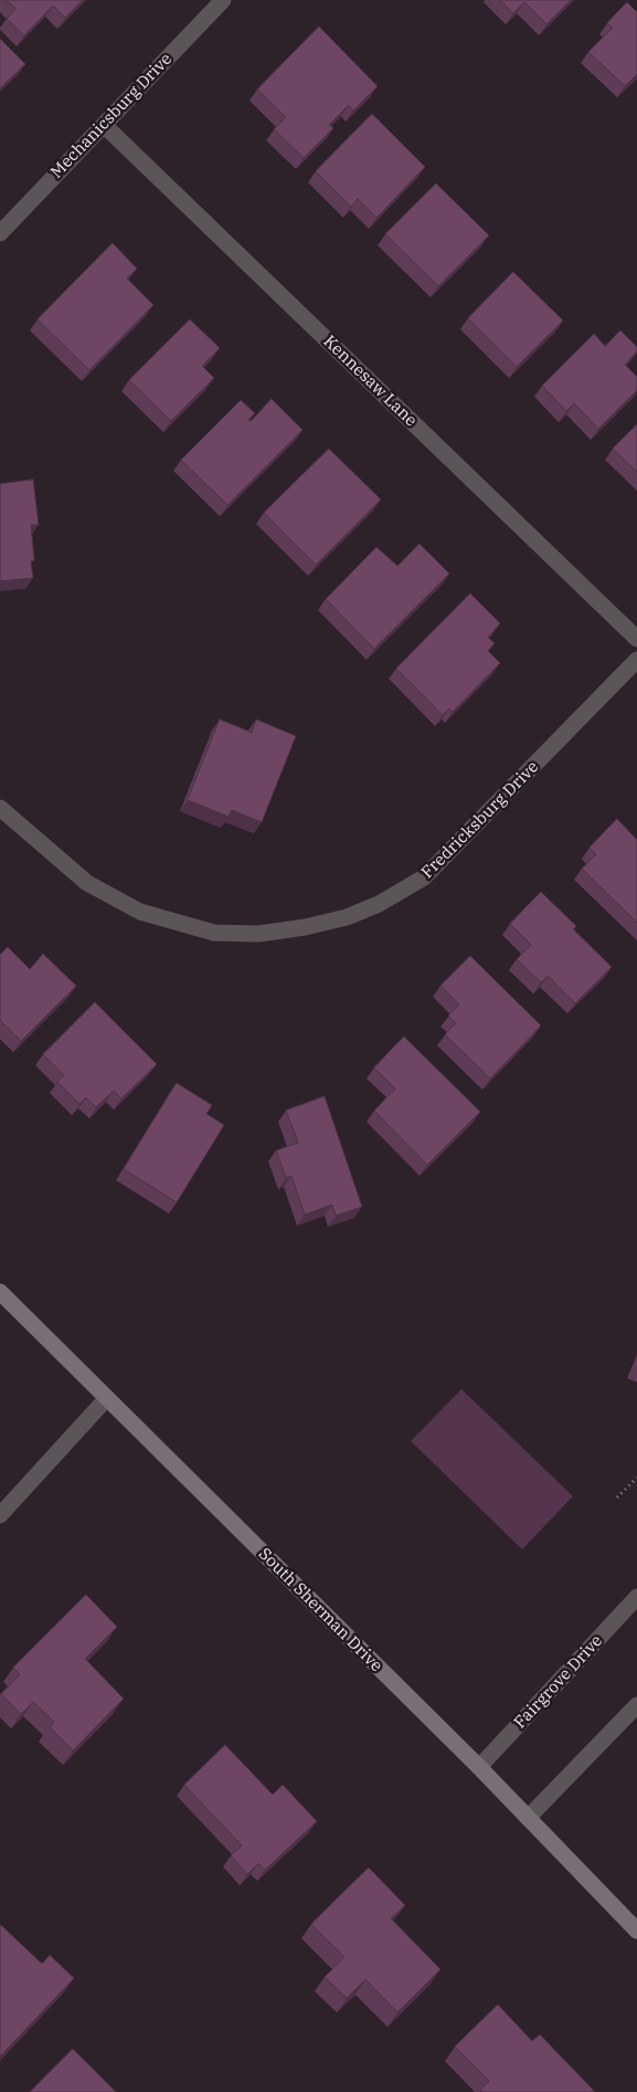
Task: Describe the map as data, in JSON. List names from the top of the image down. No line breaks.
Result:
{"streets":{"street":["Mechanicsburg Drive","Kennesaw Lane","Fredricksburg Drive","South Sherman Drive","Fairgrove Drive"]},"crossings":[["Mechanicsburg Drive","Kennesaw Lane"],["South Sherman Drive","Fairgrove Drive"]]}
